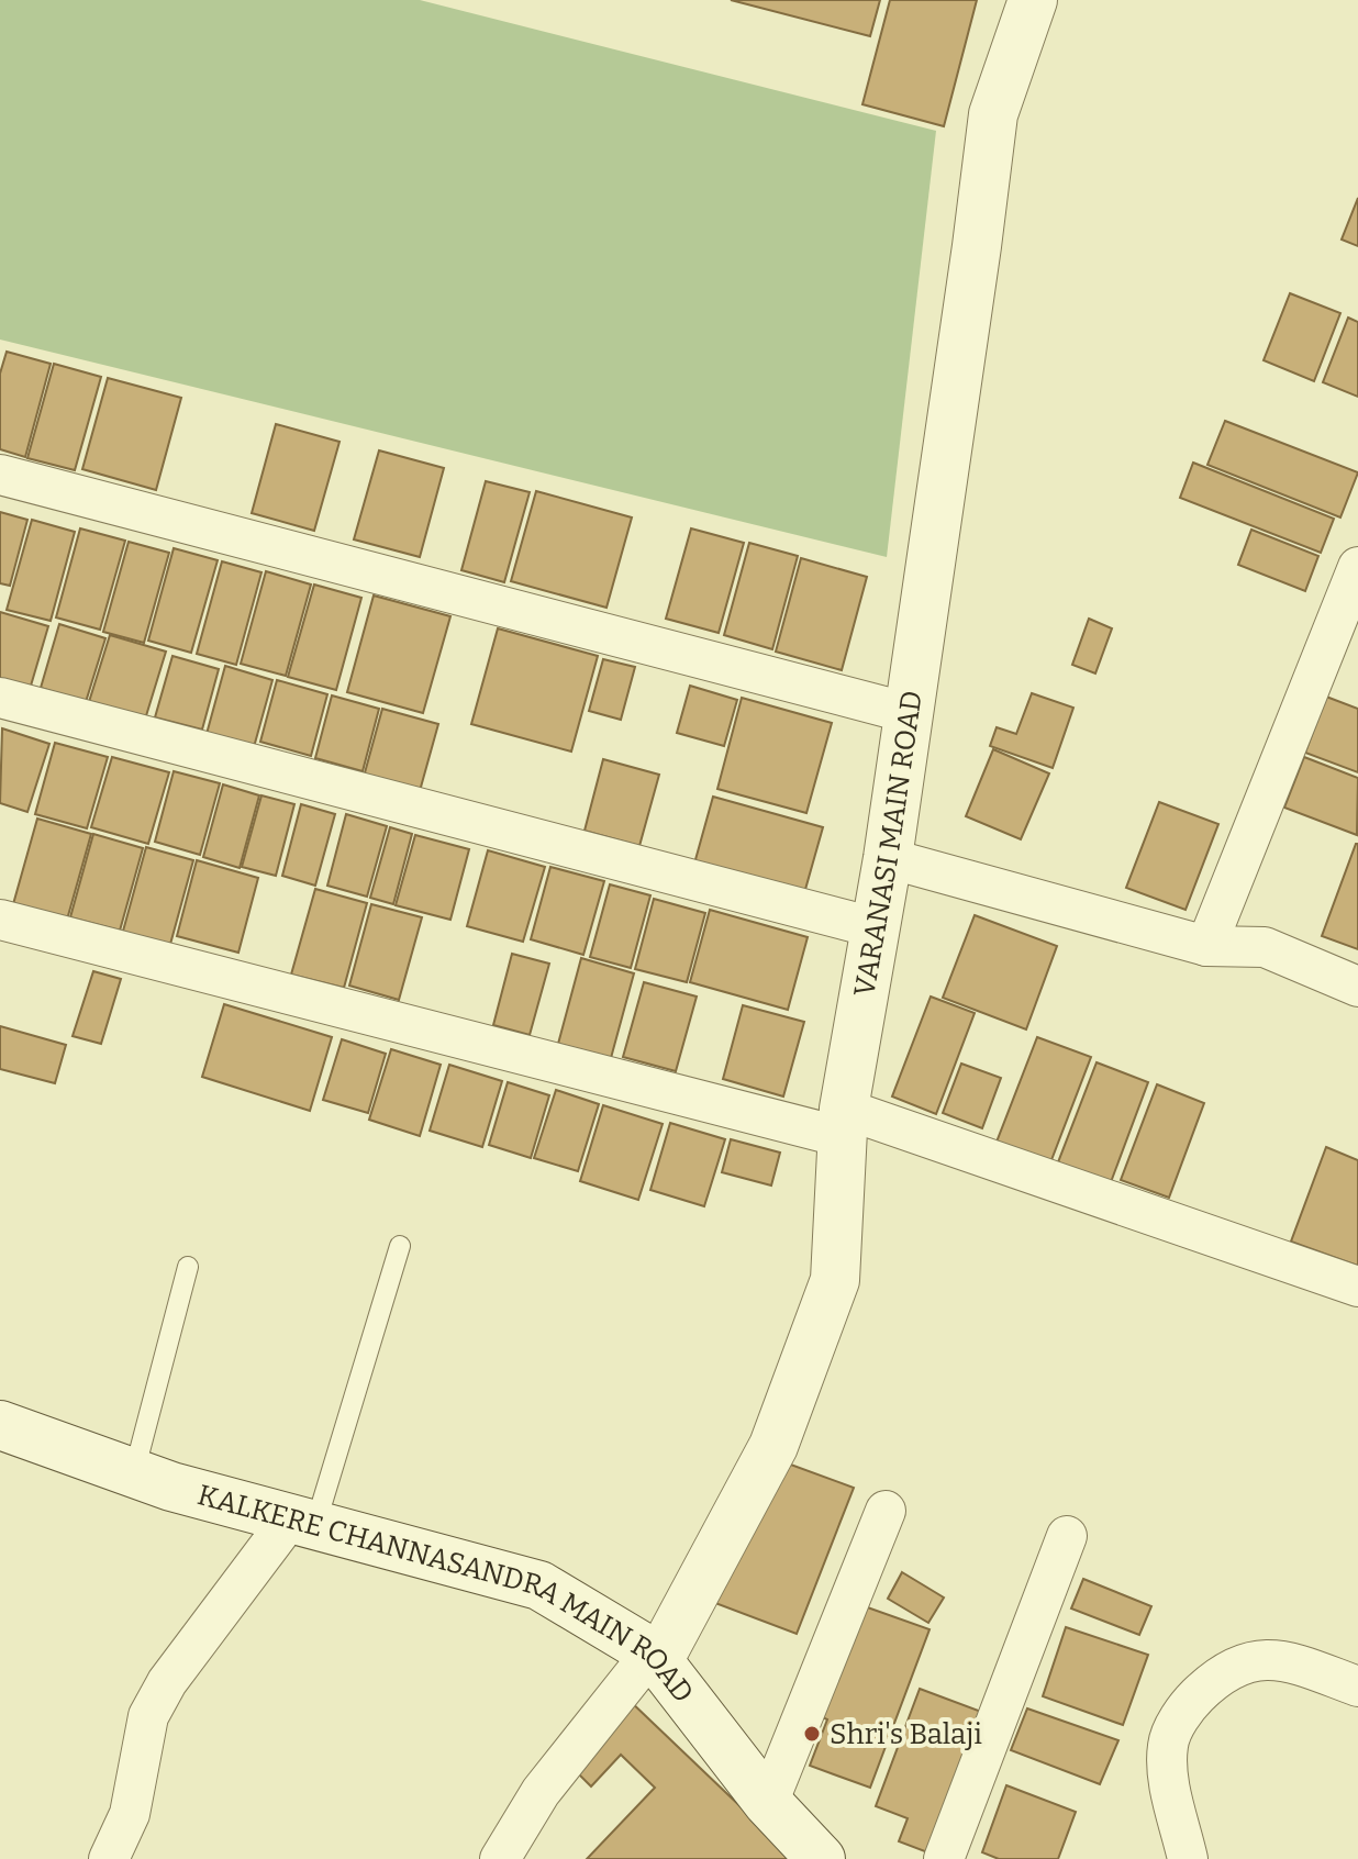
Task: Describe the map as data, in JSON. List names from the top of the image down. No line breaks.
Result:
{"streets":{"street":["VARANASI MAIN ROAD","KALKERE CHANNASANDRA MAIN ROAD"]},"crossings":[["VARANASI MAIN ROAD","KALKERE CHANNASANDRA MAIN ROAD"]],"places":["Shri's Balaji"]}
